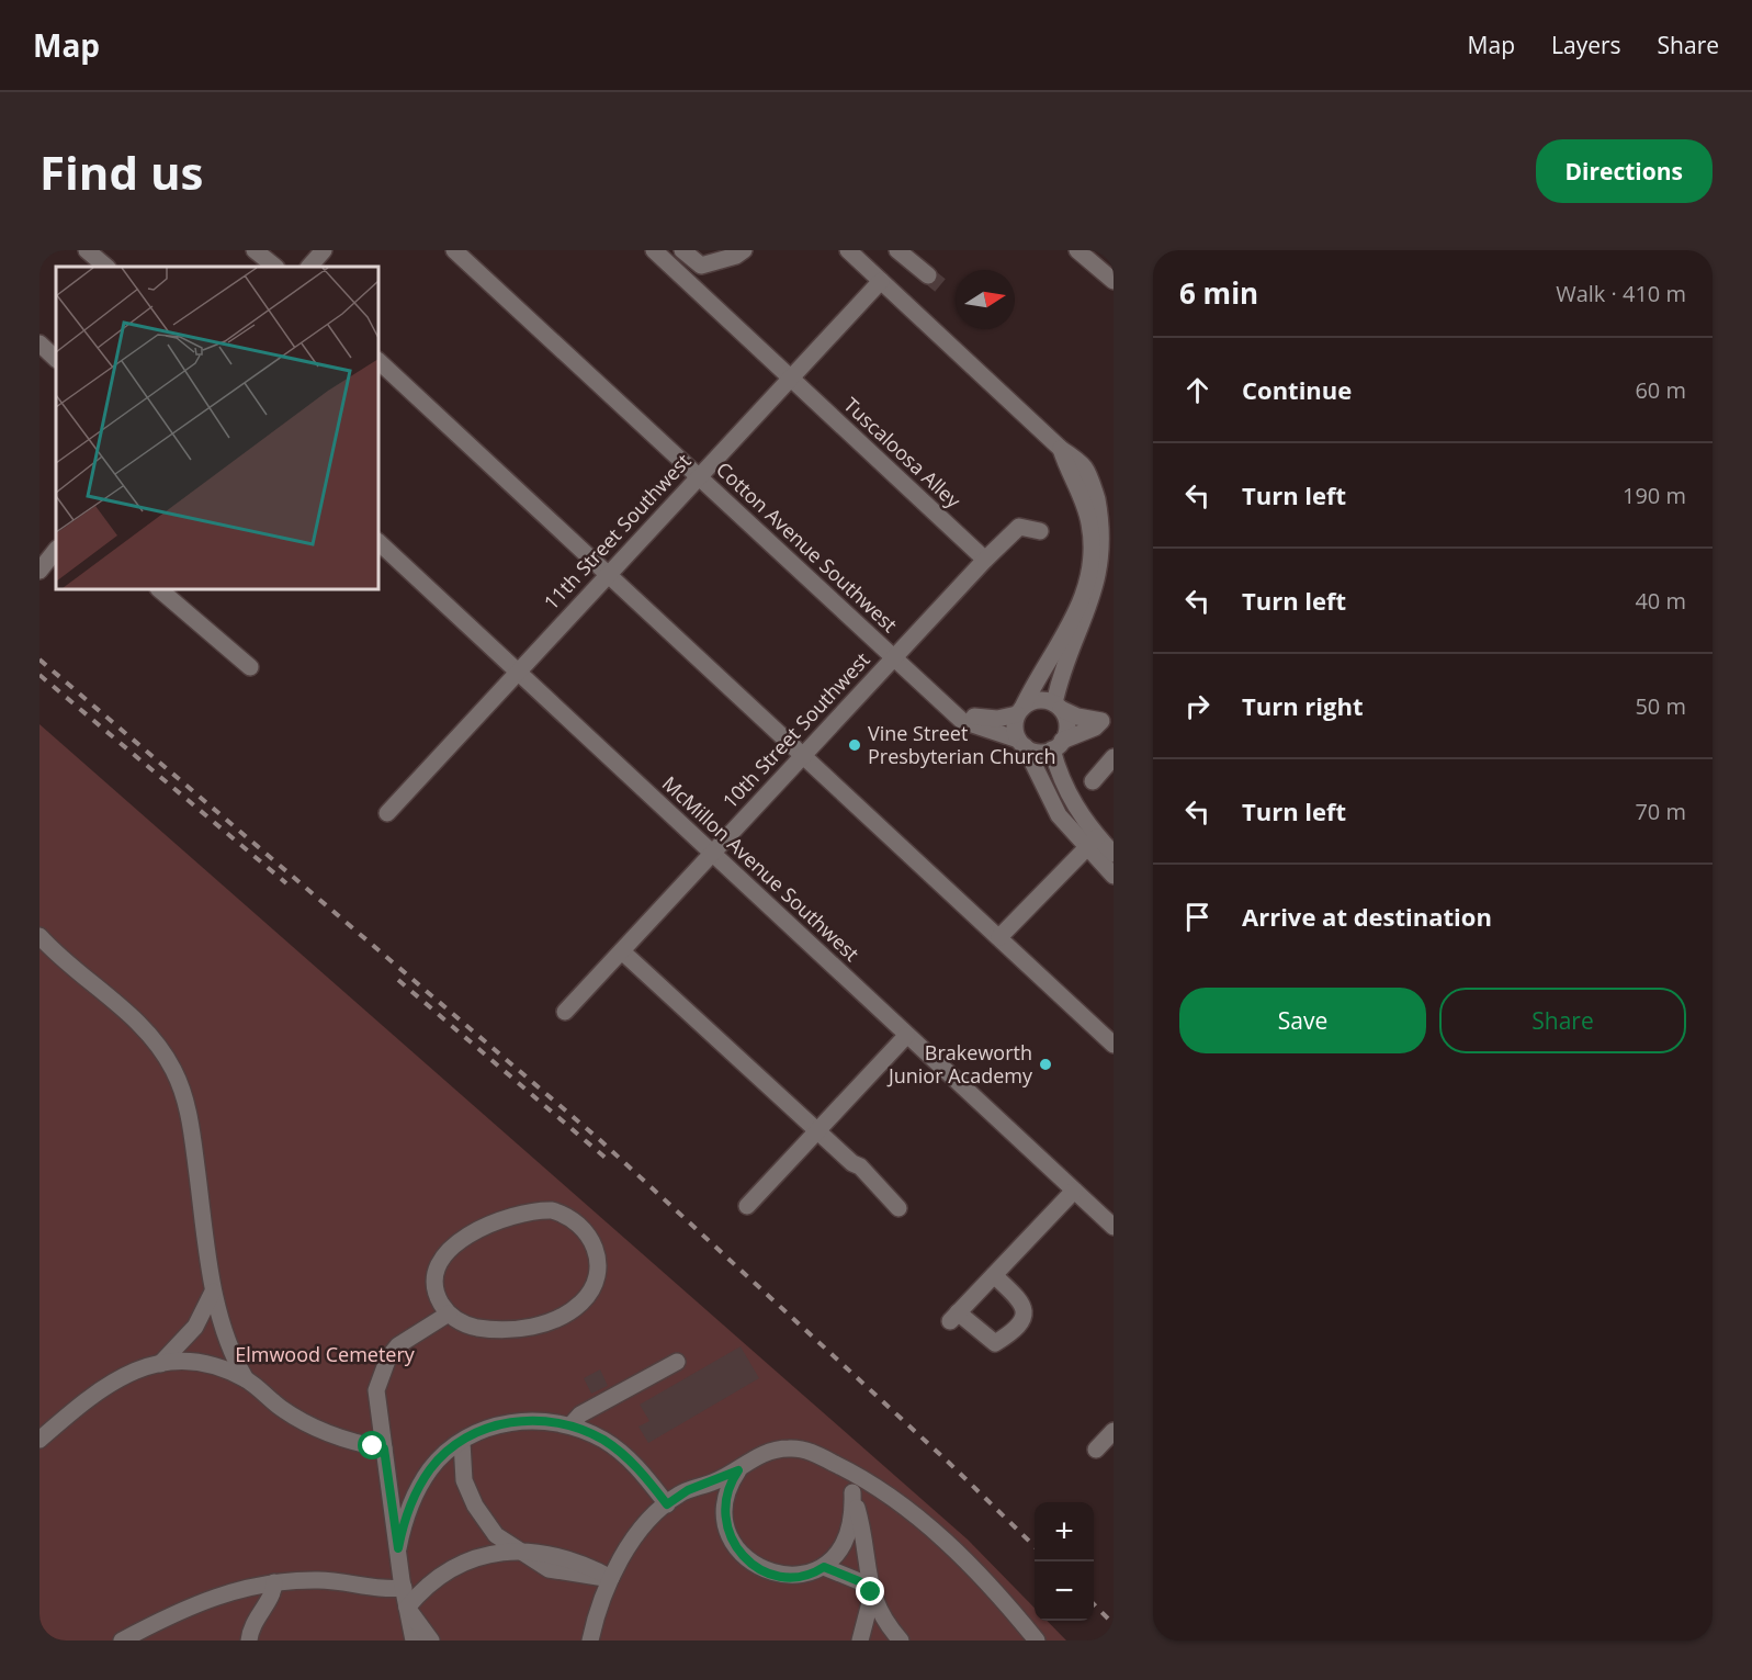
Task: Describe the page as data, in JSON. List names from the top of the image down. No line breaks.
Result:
{"streets":{"street":["Tuscaloosa Alley","11th Street Southwest","Cotton Avenue Southwest","10th Street Southwest","McMillon Avenue Southwest"]},"crossings":[["Tuscaloosa Alley","11th Street Southwest"],["Tuscaloosa Alley","10th Street Southwest"],["11th Street Southwest","Cotton Avenue Southwest"],["11th Street Southwest","McMillon Avenue Southwest"],["Cotton Avenue Southwest","10th Street Southwest"],["10th Street Southwest","McMillon Avenue Southwest"]],"parks":["Elmwood Cemetery"],"places":["Vine Street Presbyterian Church","Brakeworth Junior Academy"],"north":"right","page":{"header":"Map","nav":["Map","Layers","Share"],"buttons":["Directions",["Save","Share"]],"title":"Find us","heading":["6 min","Walk · 410 m"],"list":[["Continue","60 m"],["Turn left","190 m"],["Turn left","40 m"],["Turn right","50 m"],["Turn left","70 m"],"Arrive at destination"],"map_buttons":["+","−"]}}
